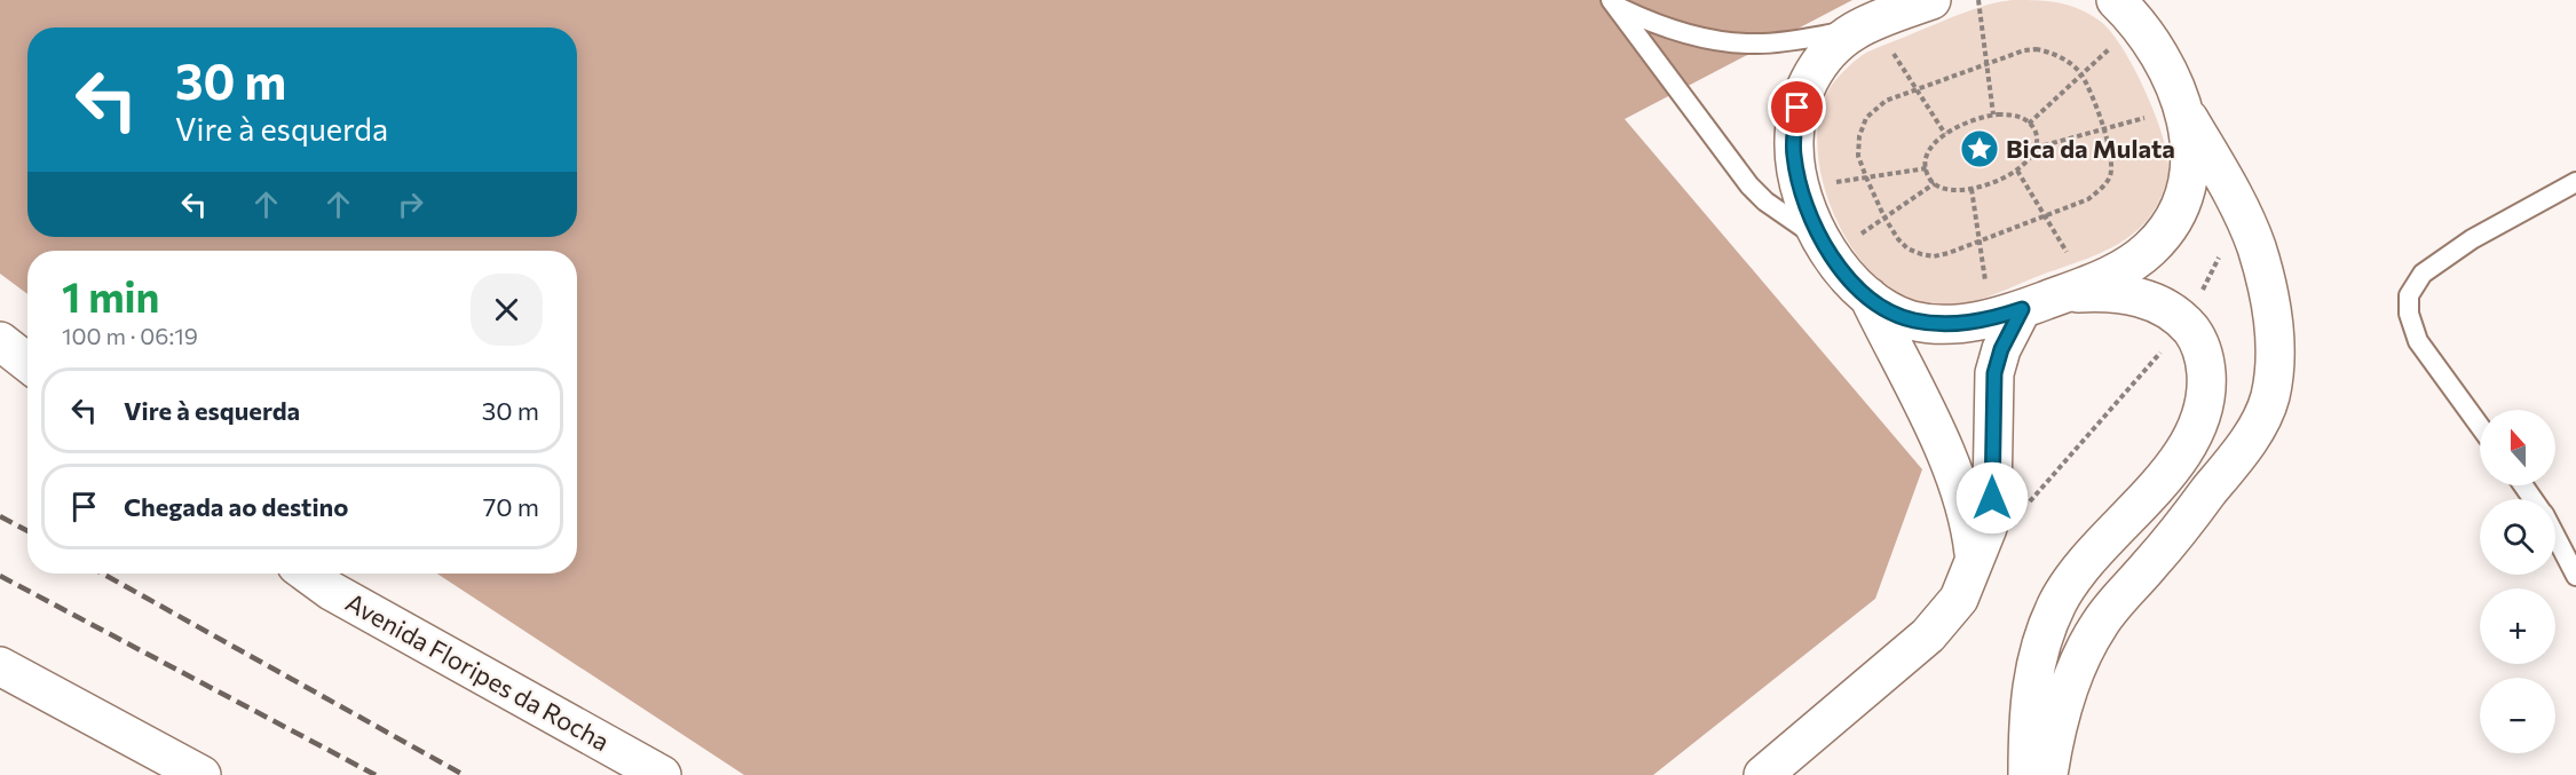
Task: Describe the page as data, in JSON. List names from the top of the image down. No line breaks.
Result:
{"streets":{"main road":["Avenida Floripes da Rocha"]},"places":{"place":["Bica da Mulata"]},"north":"top","page":{"turn":["30 m","Vire à esquerda"],"heading":["1 min","100 m · 06:19"],"list":[{"name":"Vire à esquerda","value":"30 m"},{"name":"Chegada ao destino","value":"70 m"}],"map_buttons":["+","−"]}}
